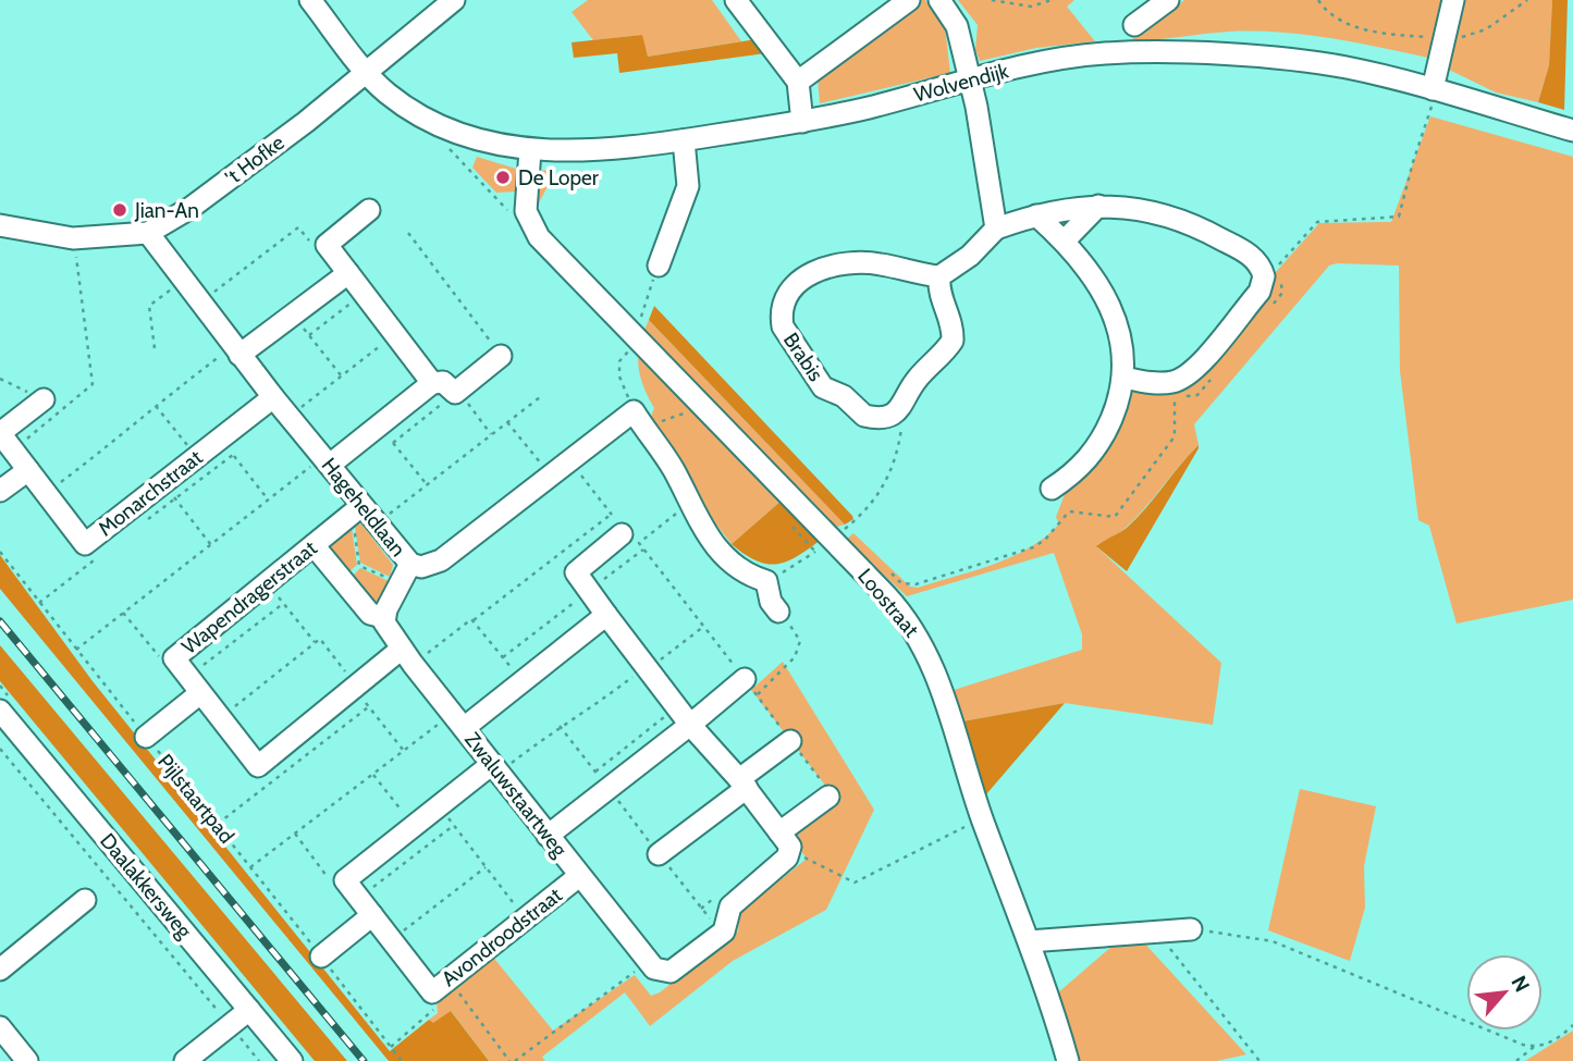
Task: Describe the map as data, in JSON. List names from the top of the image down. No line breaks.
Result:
{"streets":{"street":["Wolvendijk","'t Hofke","Brabis","Monarchstraat","Hageheldlaan","Wapendragerstraat","Loostraat","Zwaluwstaartweg","Daalakkersweg","Avondroodstraat"],"path":["Pijlstaartpad"]},"crossings":[["Wolvendijk","'t Hofke"],["Wolvendijk","Loostraat"],["'t Hofke","Hageheldlaan"],["Monarchstraat","Hageheldlaan"],["Hageheldlaan","Wapendragerstraat"],["Wapendragerstraat","Zwaluwstaartweg"],["Zwaluwstaartweg","Avondroodstraat"]],"places":["De Loper","Jian-An"],"north":"top right"}
